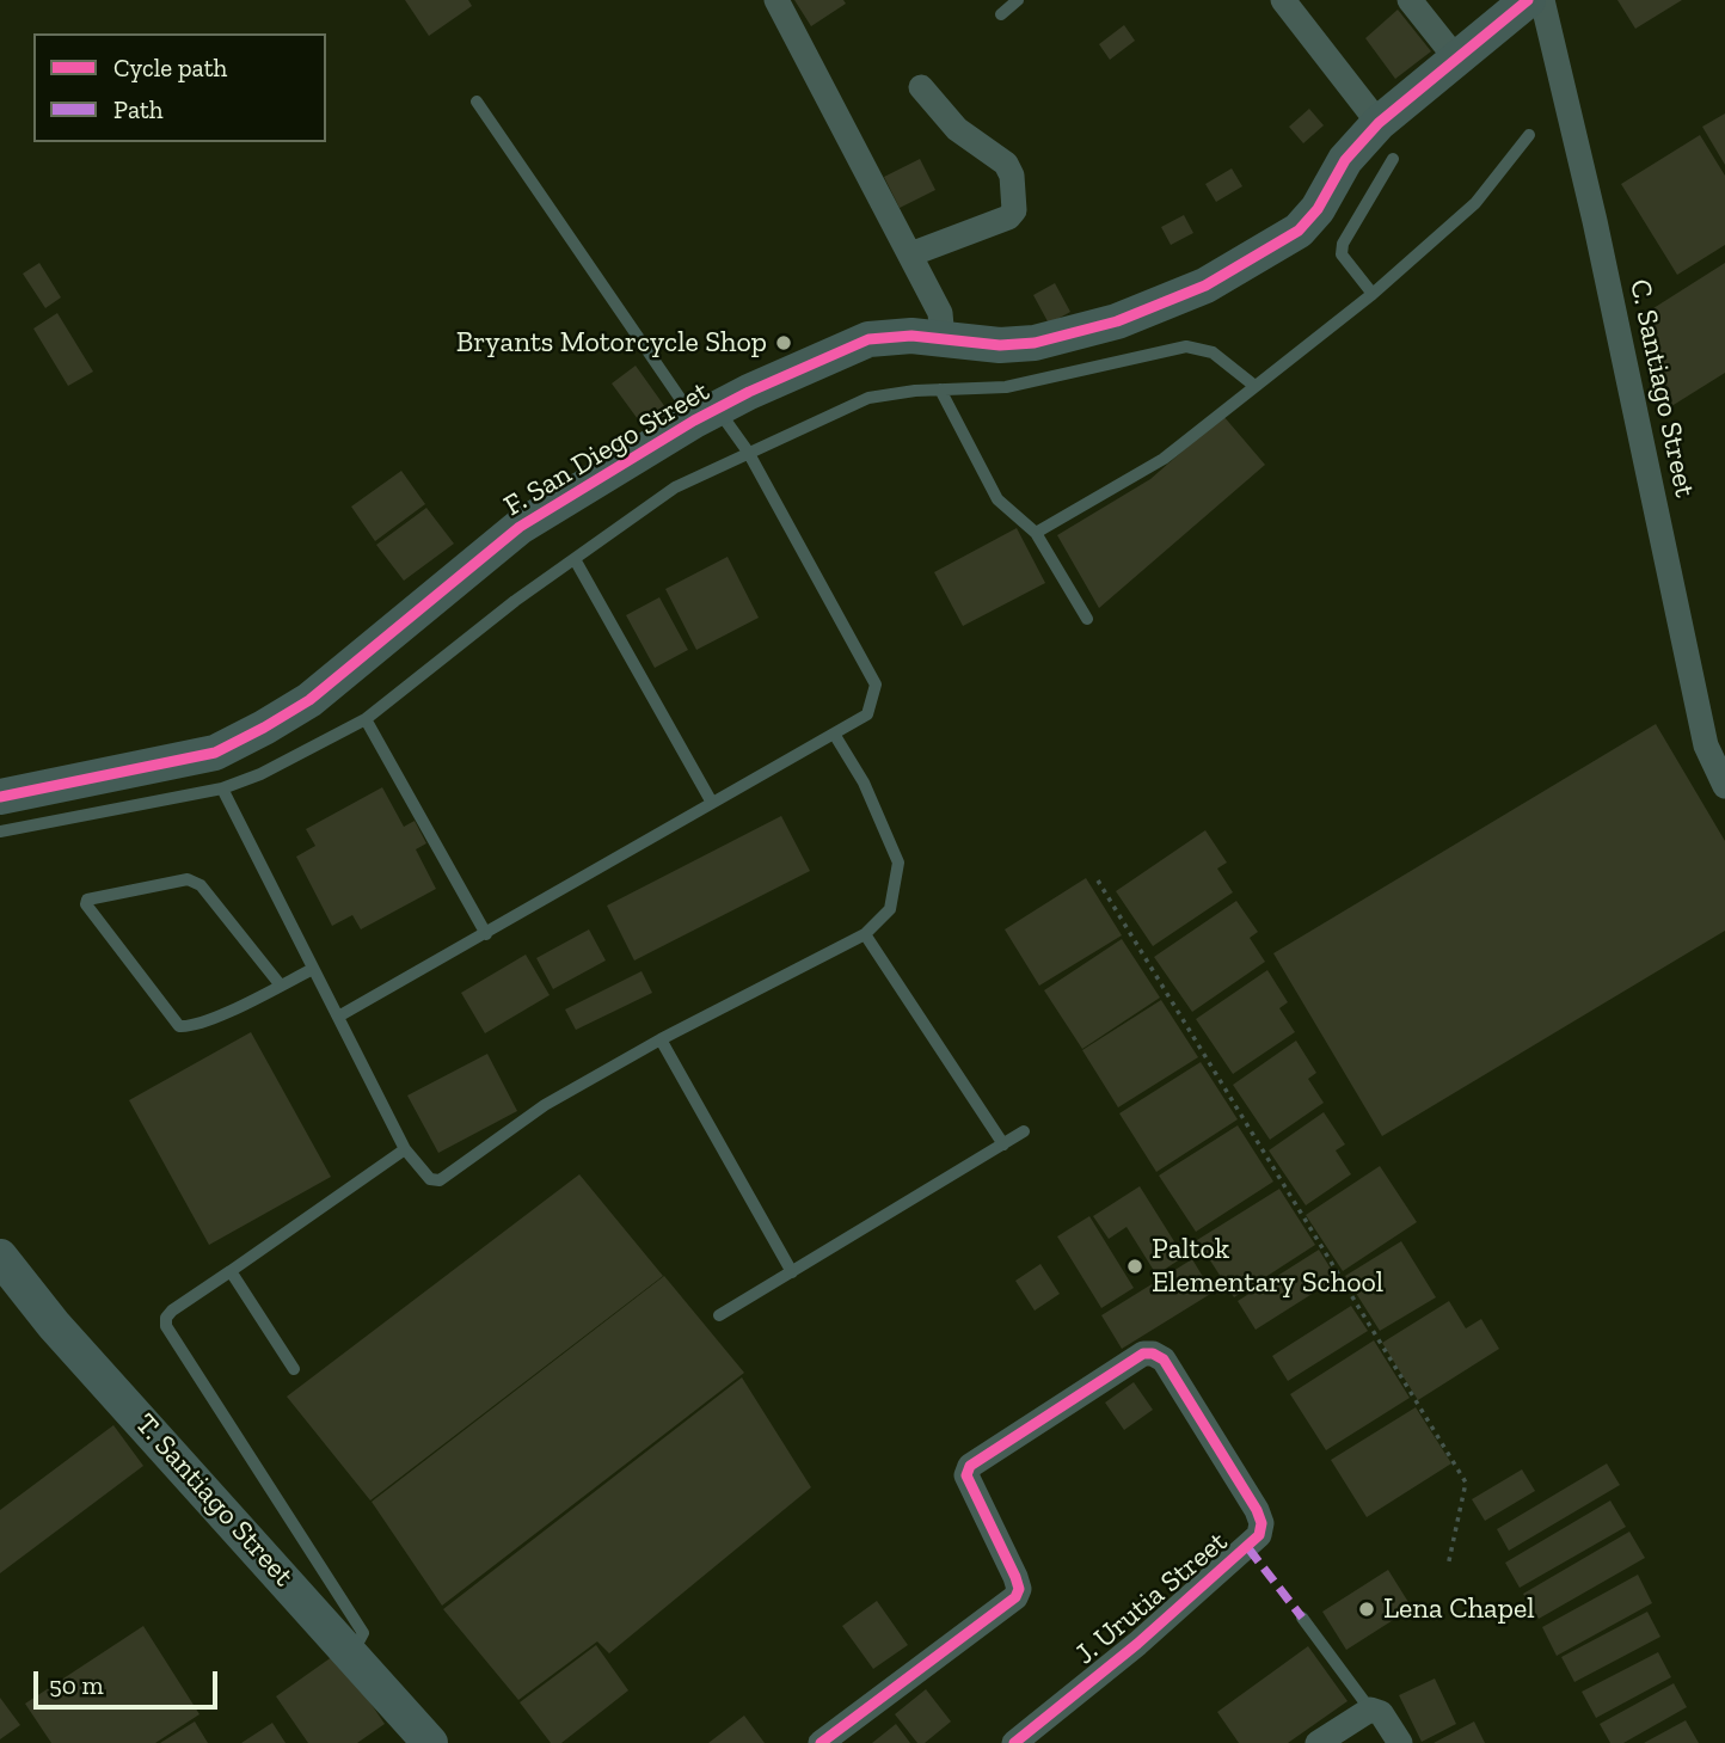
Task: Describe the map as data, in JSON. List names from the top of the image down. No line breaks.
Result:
{"streets":{"street":["C. Santiago Street","F. San Diego Street","T. Santiago Street","J. Urutia Street"]},"places":["Bryants Motorcycle Shop","Paltok Elementary School","Lena Chapel"],"legend":["Cycle path","Path"],"scale_bar":"50 m"}
